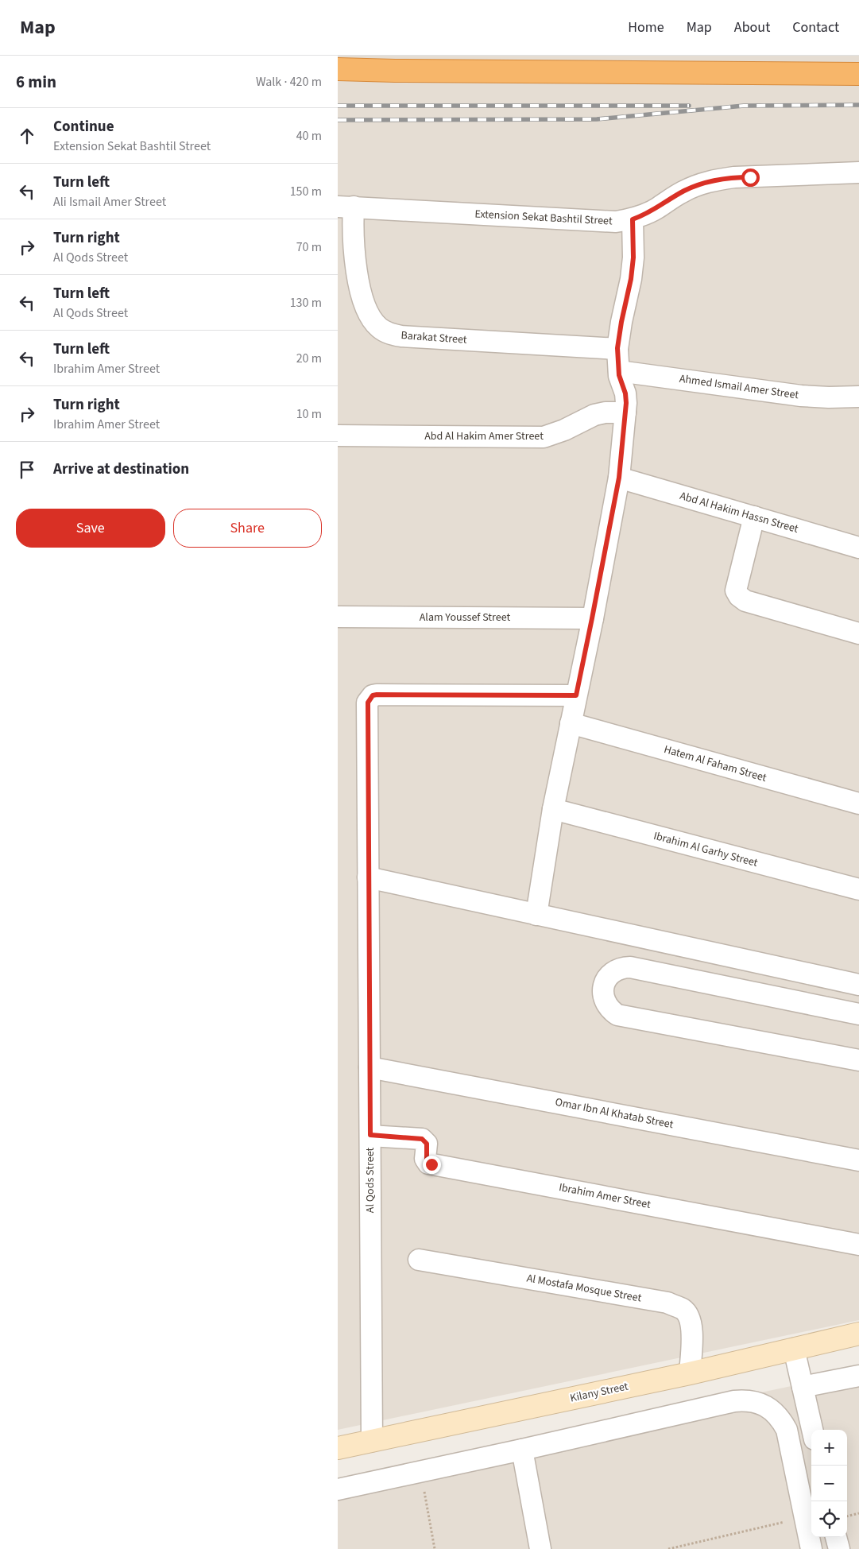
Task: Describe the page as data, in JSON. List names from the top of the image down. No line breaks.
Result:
{"streets":{"street":["Extension Sekat Bashtil Street","Barakat Street","Ahmed Ismail Amer Street","Abd Al Hakim Amer Street","Abd Al Hakim Hassn Street","Alam Youssef Street","Hatem Al Faham Street","Ibrahim Al Garhy Street","Omar Ibn Al Khatab Street","Al Qods Street","Ibrahim Amer Street","Al Mostafa Mosque Street","Kilany Street"]},"crossings":[["Extension Sekat Bashtil Street","Barakat Street"],["Omar Ibn Al Khatab Street","Al Qods Street"],["Al Qods Street","Ibrahim Amer Street"],["Al Qods Street","Kilany Street"],["Al Mostafa Mosque Street","Kilany Street"]],"page":{"header":"Map","nav":["Home","Map","About","Contact"],"heading":["6 min","Walk · 420 m"],"list":[["Continue","Extension Sekat Bashtil Street","40 m"],["Turn left","Ali Ismail Amer Street","150 m"],["Turn right","Al Qods Street","70 m"],["Turn left","Al Qods Street","130 m"],["Turn left","Ibrahim Amer Street","20 m"],["Turn right","Ibrahim Amer Street","10 m"],"Arrive at destination"],"buttons":["Save","Share"],"map_buttons":["+","−"]}}
